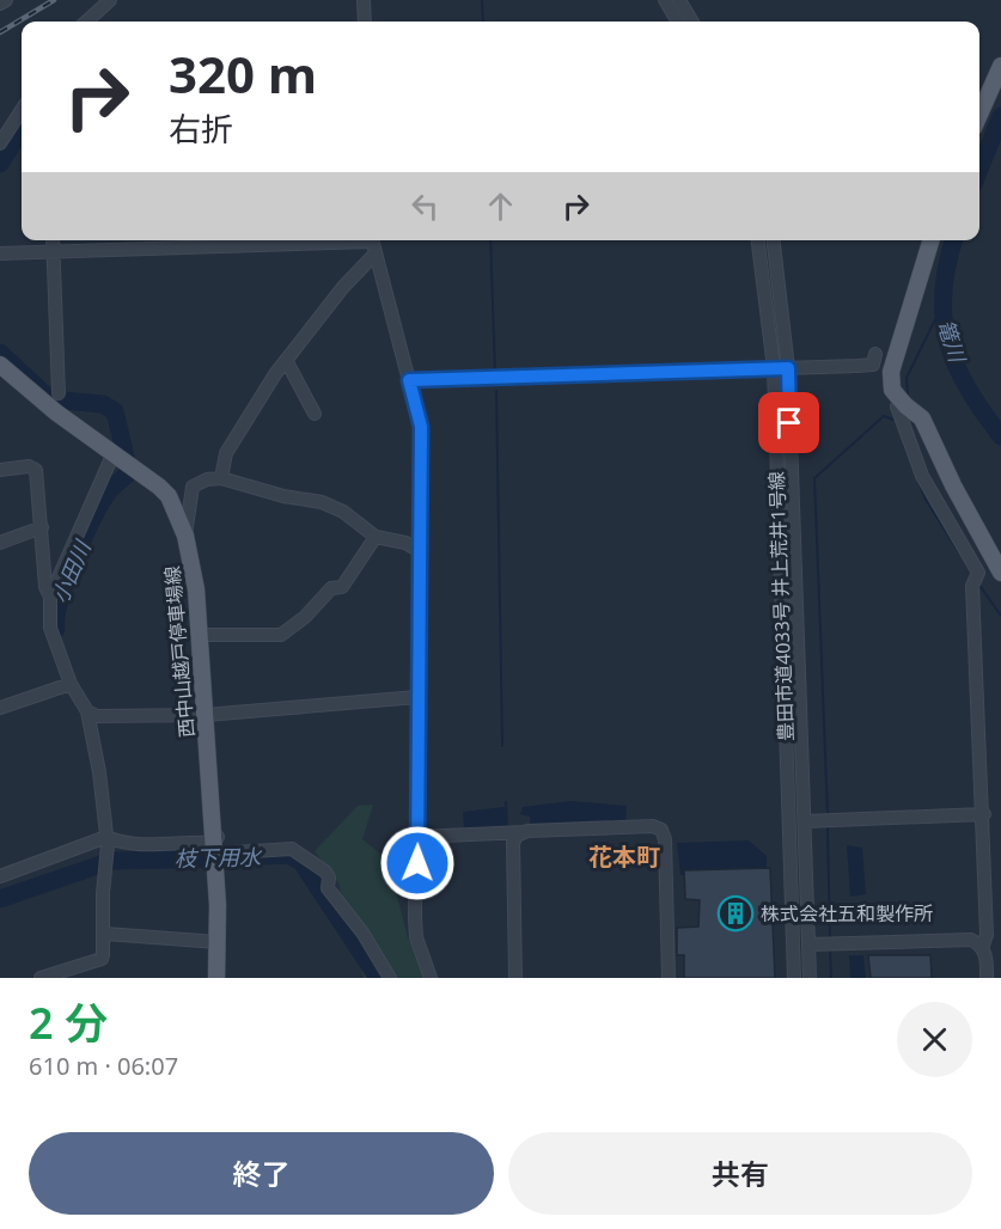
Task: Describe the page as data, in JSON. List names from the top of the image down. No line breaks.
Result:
{"streets":{"main road":["西中山越戸停車場線"],"street":["豊田市道4033号 井上荒井1号線"]},"districts":["花本町"],"water":["篭川","小田川","枝下用水"],"places":{"building":["株式会社五和製作所"]},"page":{"turn":["320 m","右折"],"heading":["2 分","610 m · 06:07"],"buttons":["終了","共有"]}}
